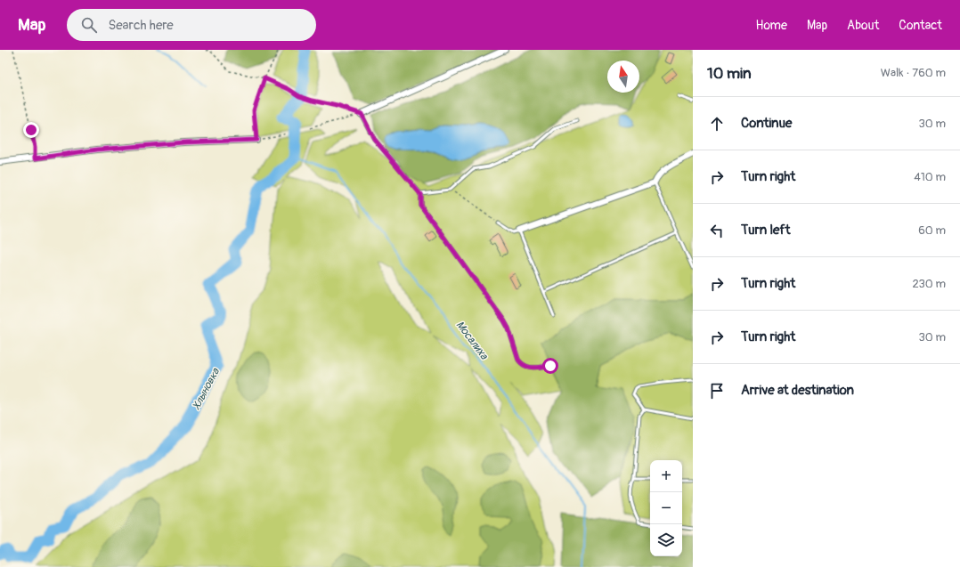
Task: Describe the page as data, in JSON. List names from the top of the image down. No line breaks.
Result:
{"water":["Мосалиха","Хлыновка"],"north":"top","page":{"header":"Map","search":"Search here","nav":["Home","Map","About","Contact"],"heading":["10 min","Walk · 760 m"],"list":[["Continue","30 m"],["Turn right","410 m"],["Turn left","60 m"],["Turn right","230 m"],["Turn right","30 m"],"Arrive at destination"],"map_buttons":["+","−"]}}
